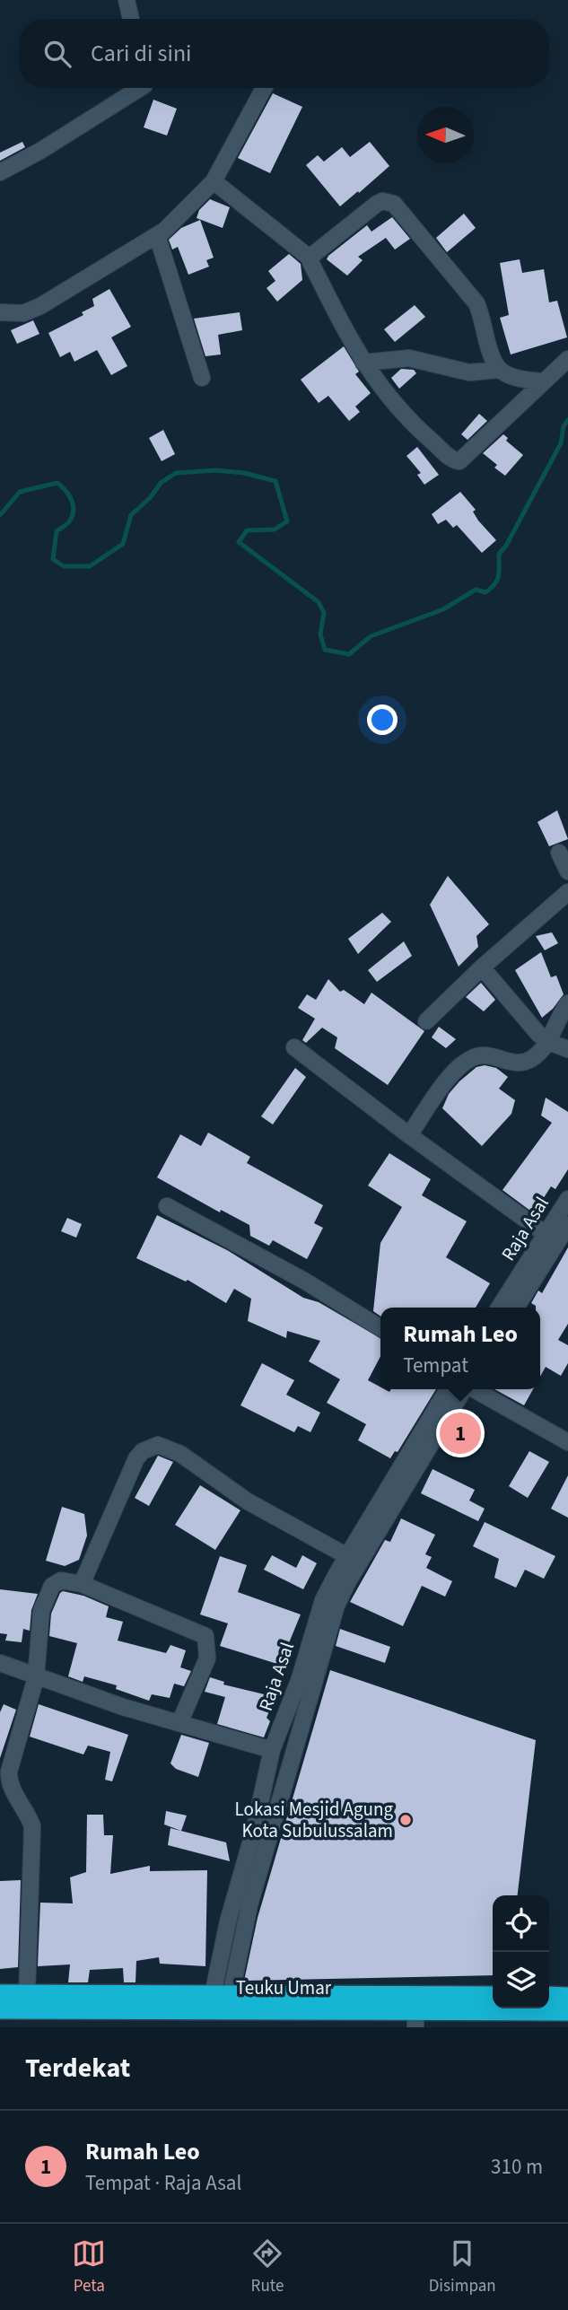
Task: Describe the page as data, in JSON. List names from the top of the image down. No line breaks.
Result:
{"streets":{"highway":["Teuku Umar"],"street":["Raja Asal"]},"crossings":[["Raja Asal","Teuku Umar"]],"places":["Lokasi Mesjid Agung Kota Subulussalam"],"north":"left","page":{"search":"Cari di sini","popup":["Rumah Leo","Tempat"],"pins":"1","heading":"Terdekat","list":[{"mark":"1","name":"Rumah Leo","note":"Tempat · Raja Asal","value":"310 m"}],"nav":["Peta","Rute","Disimpan"]}}
